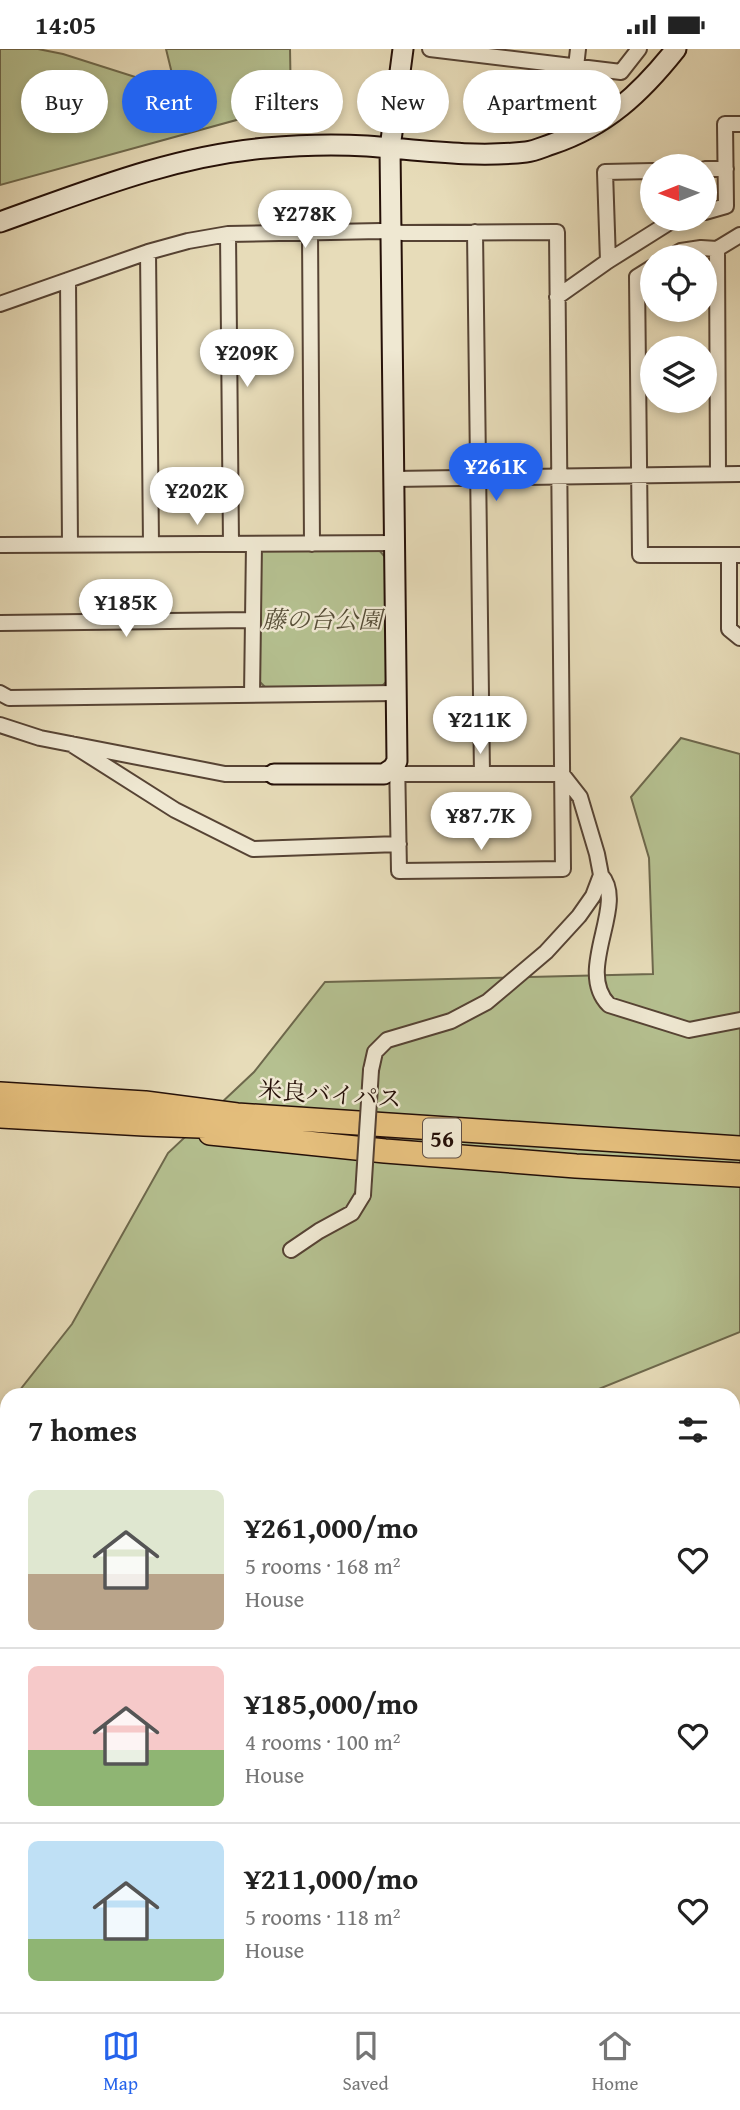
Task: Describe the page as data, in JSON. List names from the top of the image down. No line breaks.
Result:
{"streets":{"main road":["米良バイパス","56"]},"parks":["藤の台公園"],"north":"left","page":{"status":"14:05","chip":["Buy","Rent","Filters","New","Apartment"],"price":["¥278K","¥209K","¥261K","¥202K","¥185K","¥211K","¥87.7K"],"heading":"7 homes","list":[{"name":"¥261,000/mo","note":"5 rooms · 168 m² · House"},{"name":"¥185,000/mo","note":"4 rooms · 100 m² · House"},{"name":"¥211,000/mo","note":"5 rooms · 118 m² · House"}],"tabs":["Map","Saved","Home"]}}
